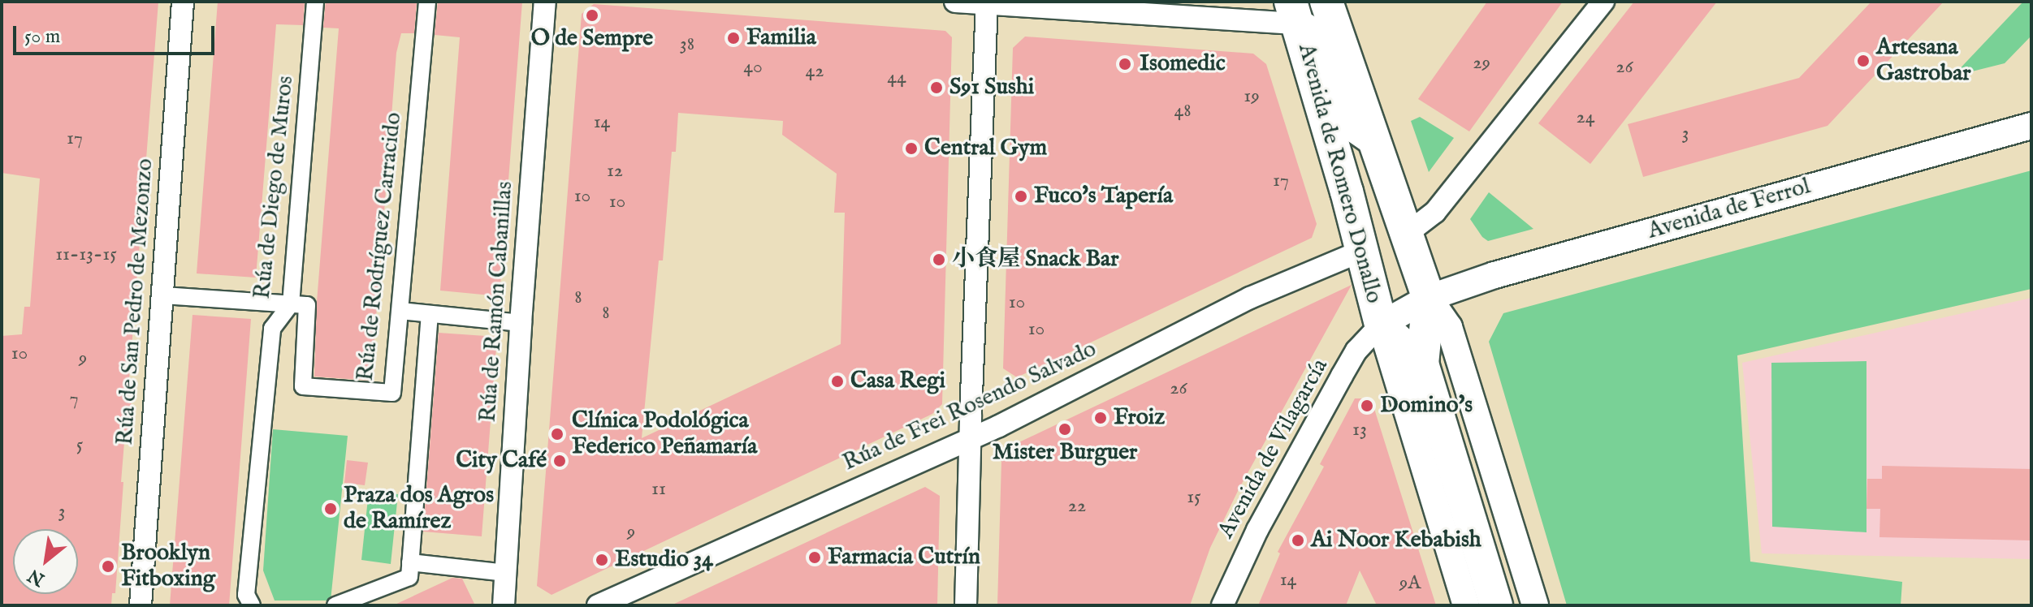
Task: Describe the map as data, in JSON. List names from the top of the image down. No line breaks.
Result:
{"streets":{"main road":["Avenida de Romero Donallo"],"street":["Rúa de Diego de Muros","Avenida de Ferrol","Rúa de Rodríguez Carracido","Rúa de San Pedro de Mezonzo","Rúa de Ramón Cabanillas","Rúa de Frei Rosendo Salvado","Avenida de Vilagarcía"]},"crossings":[["Avenida de Romero Donallo","Avenida de Ferrol"],["Avenida de Romero Donallo","Rúa de Frei Rosendo Salvado"],["Avenida de Romero Donallo","Avenida de Vilagarcía"],["Rúa de Diego de Muros","Rúa de Rodríguez Carracido"],["Avenida de Ferrol","Avenida de Vilagarcía"]],"places":["O de Sempre","Familia","Artesana Gastrobar","Isomedic","S91 Sushi","Central Gym","Fuco's Tapería","小食屋 Snack Bar","Casa Regi","Domino's","Froiz","Mister Burguer","Clínica Podológica Federico Peñamaría","City Café","Praza dos Agros de Ramírez","Ai Noor Kebabish","Farmacia Cutrín","Estudio 34","Brooklyn Fitboxing"],"house_numbers":["38","29","40","26","42","44","19","48","24","14","3","17","12","17","10","10","11-13-15","8","10","8","10","10","9","26","7","13","5","11","15","22","3","9","14","9A"],"scale_bar":"50 m","north":"bottom left"}
